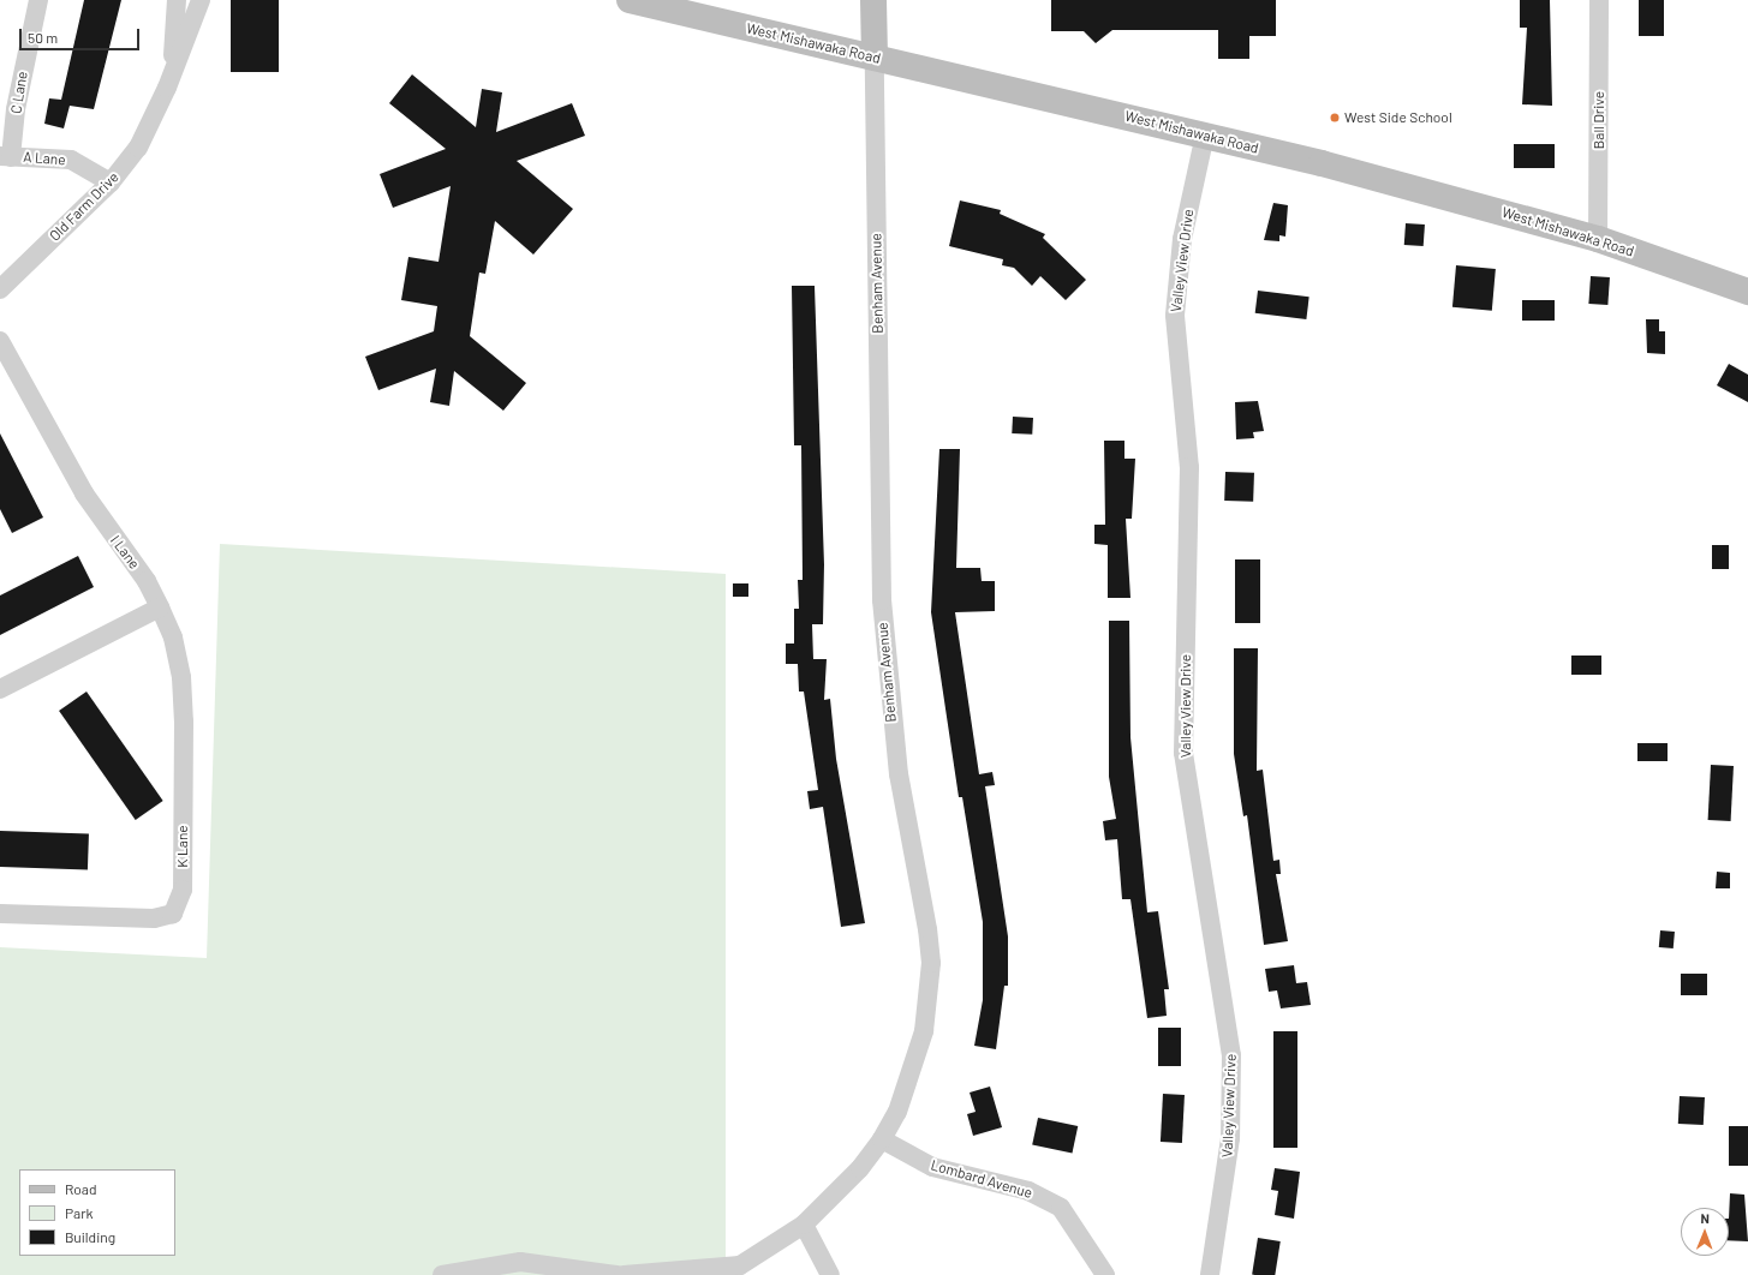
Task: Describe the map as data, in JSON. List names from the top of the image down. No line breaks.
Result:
{"streets":{"main road":["West Mishawaka Road","Benham Avenue"],"street":["C Lane","Ball Drive","A Lane","Old Farm Drive","Valley View Drive","I Lane","K Lane","Lombard Avenue"]},"crossings":[["West Mishawaka Road","Ball Drive"],["West Mishawaka Road","Valley View Drive"],["West Mishawaka Road","Benham Avenue"],["C Lane","A Lane"],["A Lane","Old Farm Drive"],["Benham Avenue","Lombard Avenue"],["I Lane","K Lane"]],"places":["West Side School"],"legend":["Road","Park","Building"],"scale_bar":"50 m","north":"top"}
